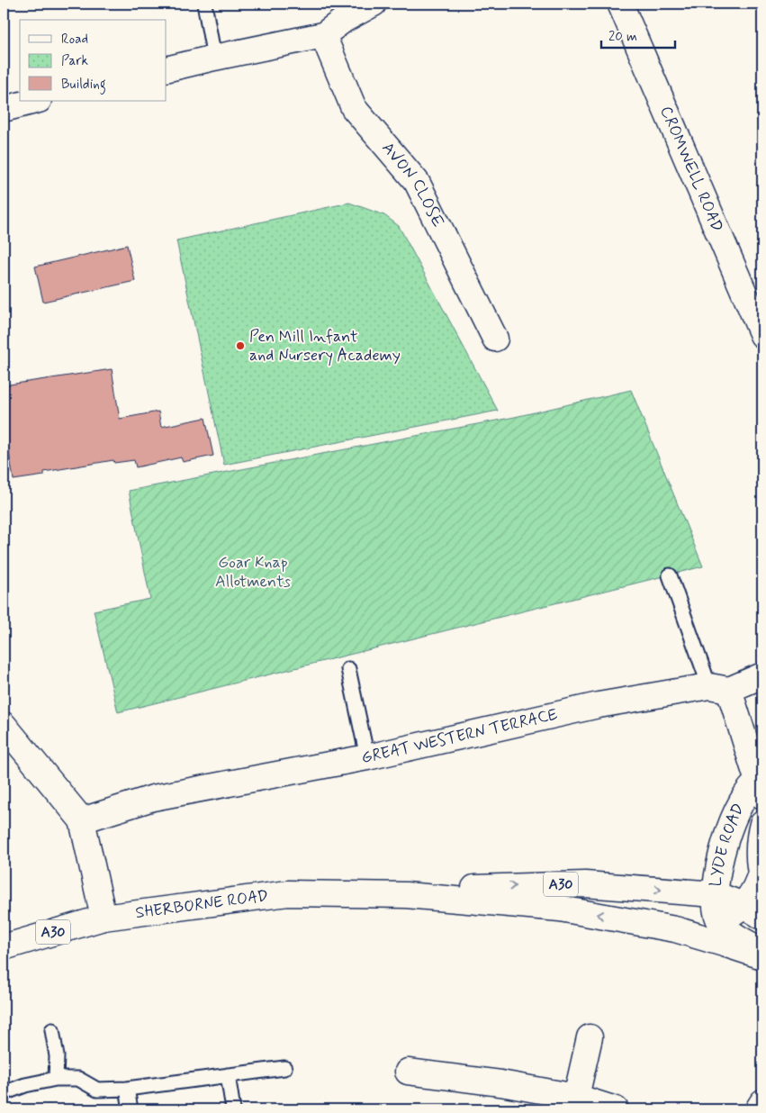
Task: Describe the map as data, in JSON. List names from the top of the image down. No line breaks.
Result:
{"streets":{"street":["CROMWELL ROAD","AVON CLOSE","GREAT WESTERN TERRACE","LYDE ROAD","A30","SHERBORNE ROAD"]},"crossings":[["LYDE ROAD","A30"],["LYDE ROAD","SHERBORNE ROAD"],["A30","SHERBORNE ROAD"]],"parks":["Goar Knap Allotments"],"places":["Pen Mill Infant and Nursery Academy"],"legend":["Road","Park","Building"],"scale_bar":"20 m"}
